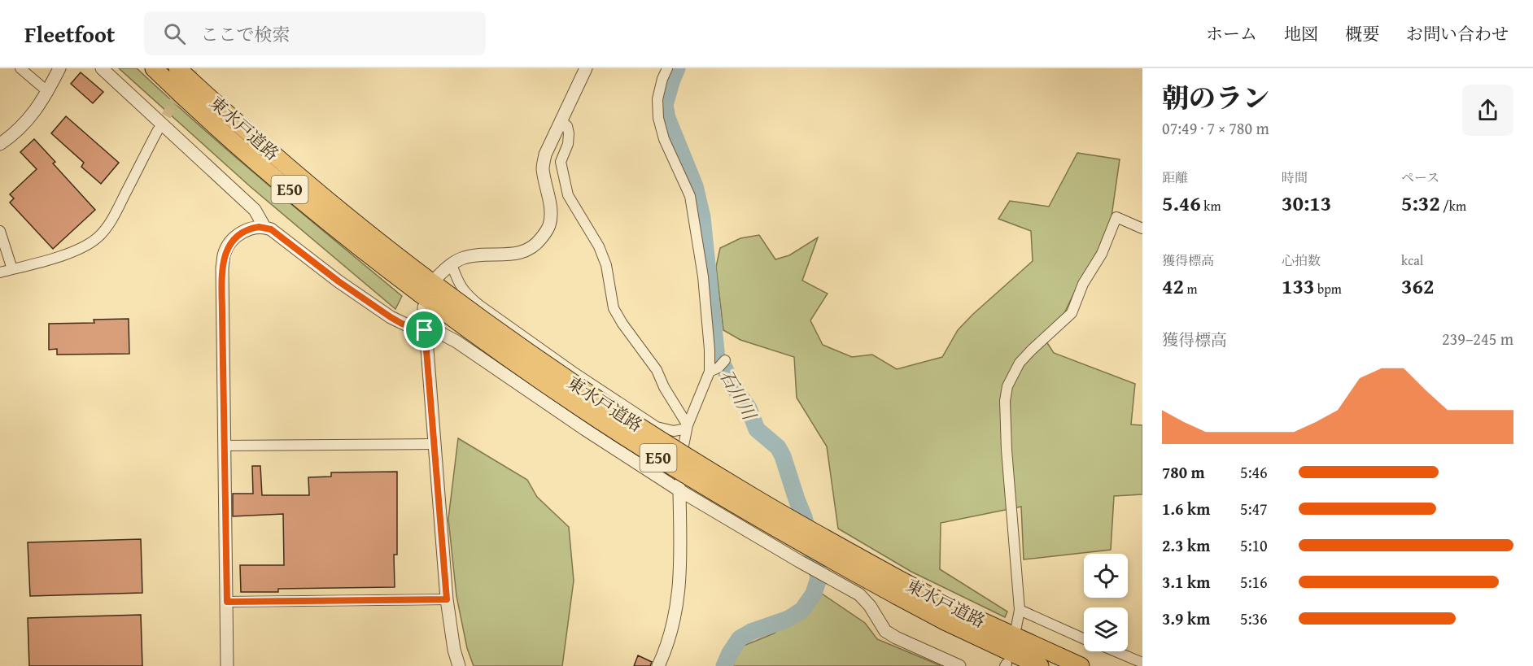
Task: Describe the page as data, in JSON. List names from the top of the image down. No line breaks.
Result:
{"streets":{"highway":["東水戸道路","E50"]},"water":["石川川"],"page":{"header":"Fleetfoot","search":"ここで検索","nav":["ホーム","地図","概要","お問い合わせ"],"heading":["朝のラン","07:49 · 7 × 780 m"],"stats":[["距離","5.46 km"],["時間","30:13"],["ペース","5:32 /km"],["獲得標高","42 m"],["心拍数","133 bpm"],["kcal","362"]],"chart":["獲得標高","239–245 m"],"list":[{"name":"780 m","note":"5:46"},{"name":"1.6 km","note":"5:47"},{"name":"2.3 km","note":"5:10"},{"name":"3.1 km","note":"5:16"},{"name":"3.9 km","note":"5:36"}]}}
